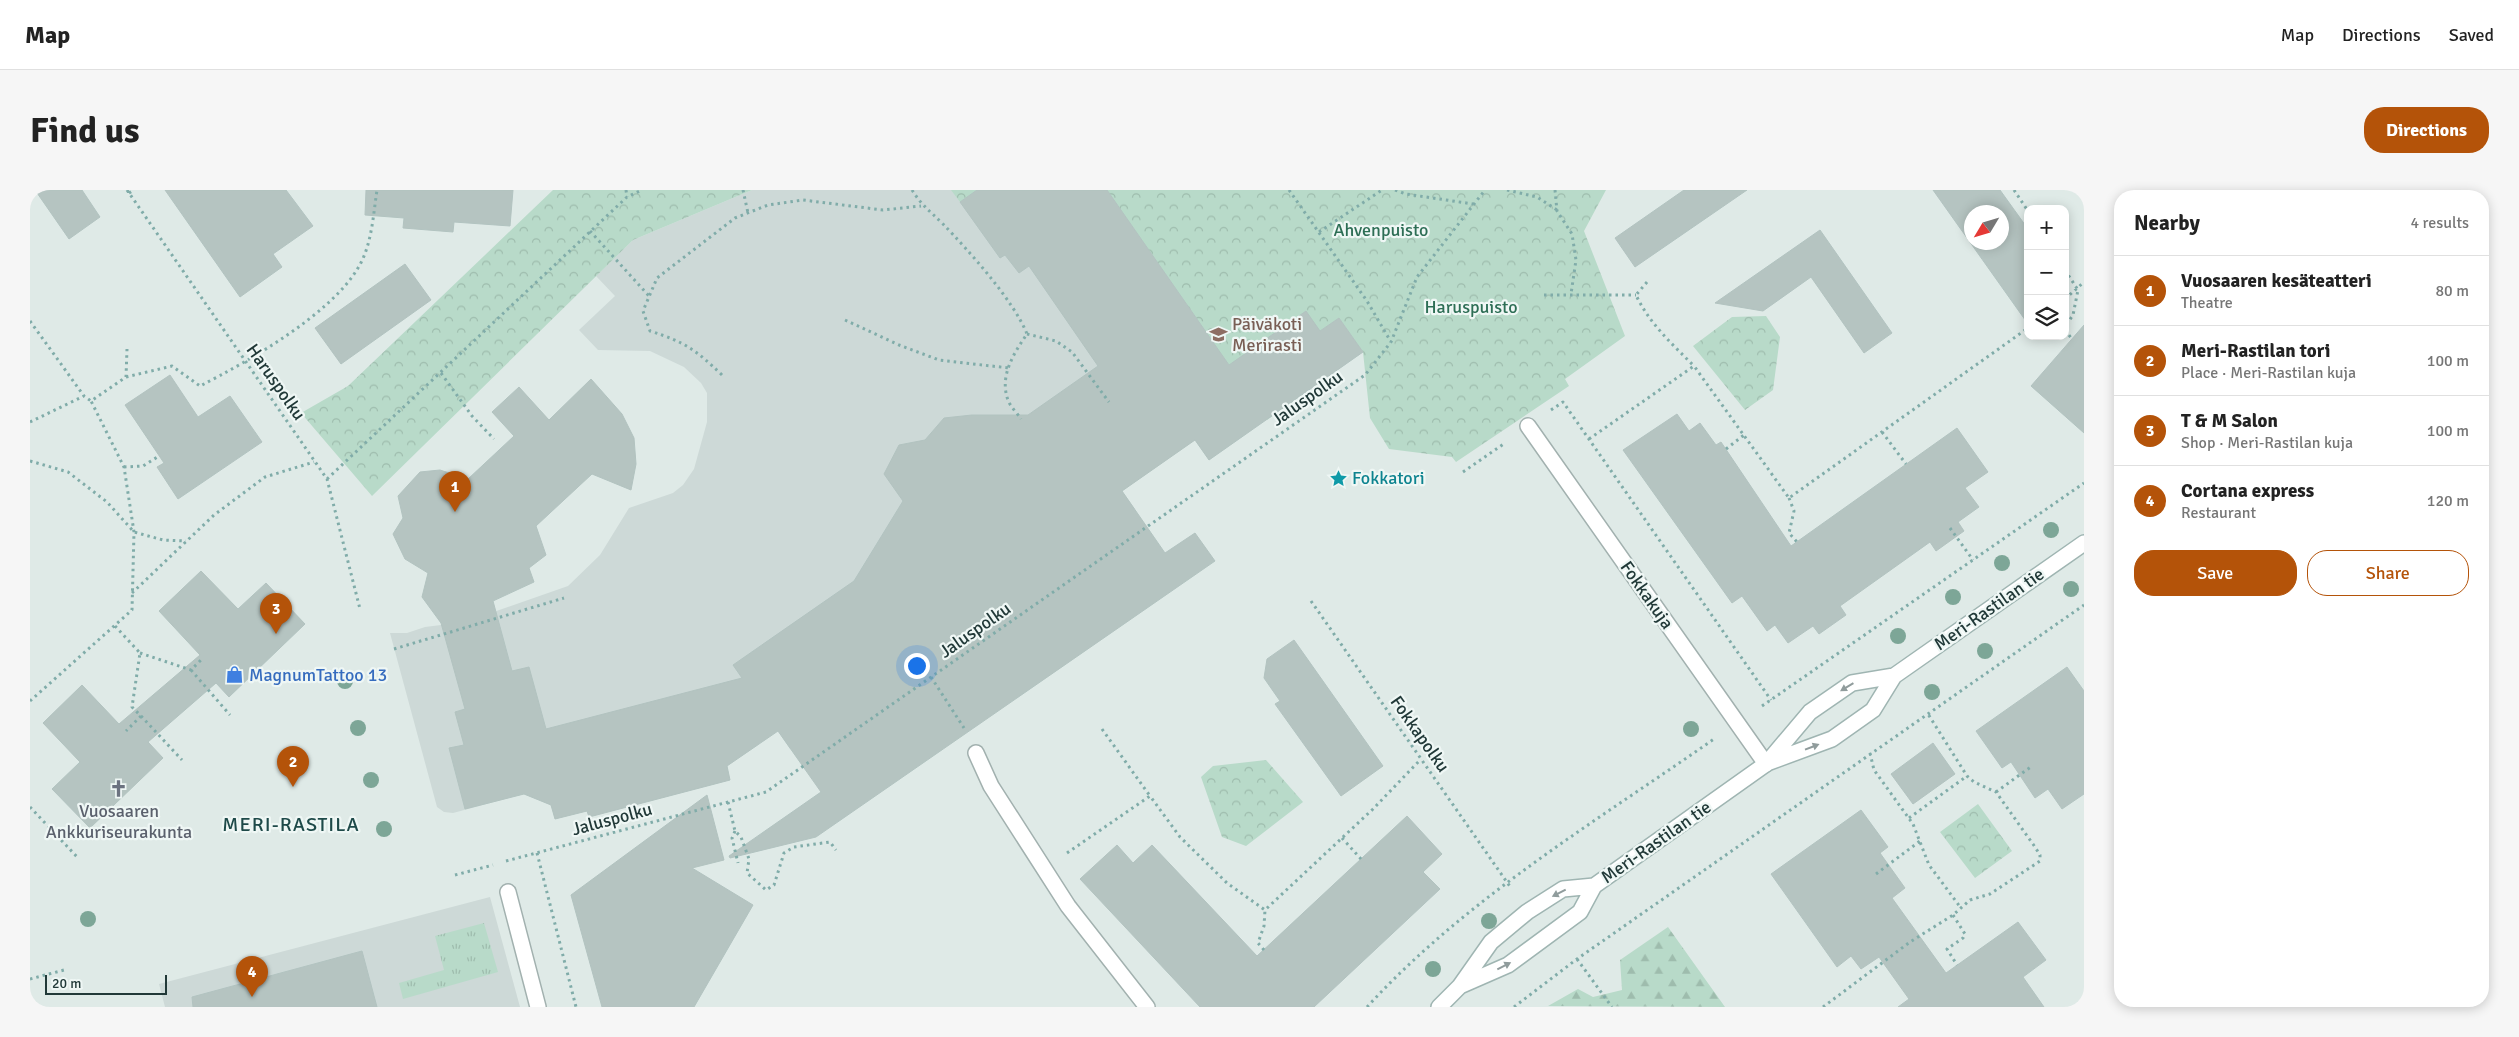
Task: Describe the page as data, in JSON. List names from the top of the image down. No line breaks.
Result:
{"streets":{"street":["Fokkakuja","Meri-Rastilan tie"],"path":["Haruspolku","Jaluspolku","Fokkapolku"]},"crossings":[["Fokkakuja","Meri-Rastilan tie"]],"districts":["MERI-RASTILA"],"parks":["Ahvenpuisto","Haruspuisto"],"places":{"school or university":["Päiväkoti Merirasti"],"place":["Fokkatori"],"shop":["MagnumTattoo 13"],"church":["Vuosaaren Ankkuriseurakunta"]},"scale_bar":"20 m","north":"bottom left","page":{"header":"Map","nav":["Map","Directions","Saved"],"buttons":["Directions",["Save","Share"]],"title":"Find us","heading":["Nearby","4 results"],"map_buttons":["+","−"],"list":[{"mark":"1","name":"Vuosaaren kesäteatteri","note":"Theatre","value":"80 m"},{"mark":"2","name":"Meri-Rastilan tori","note":"Place · Meri-Rastilan kuja","value":"100 m"},{"mark":"3","name":"T & M Salon","note":"Shop · Meri-Rastilan kuja","value":"100 m"},{"mark":"4","name":"Cortana express","note":"Restaurant","value":"120 m"}],"pins":["1","3","2","4"],"scale":"20 m"}}
